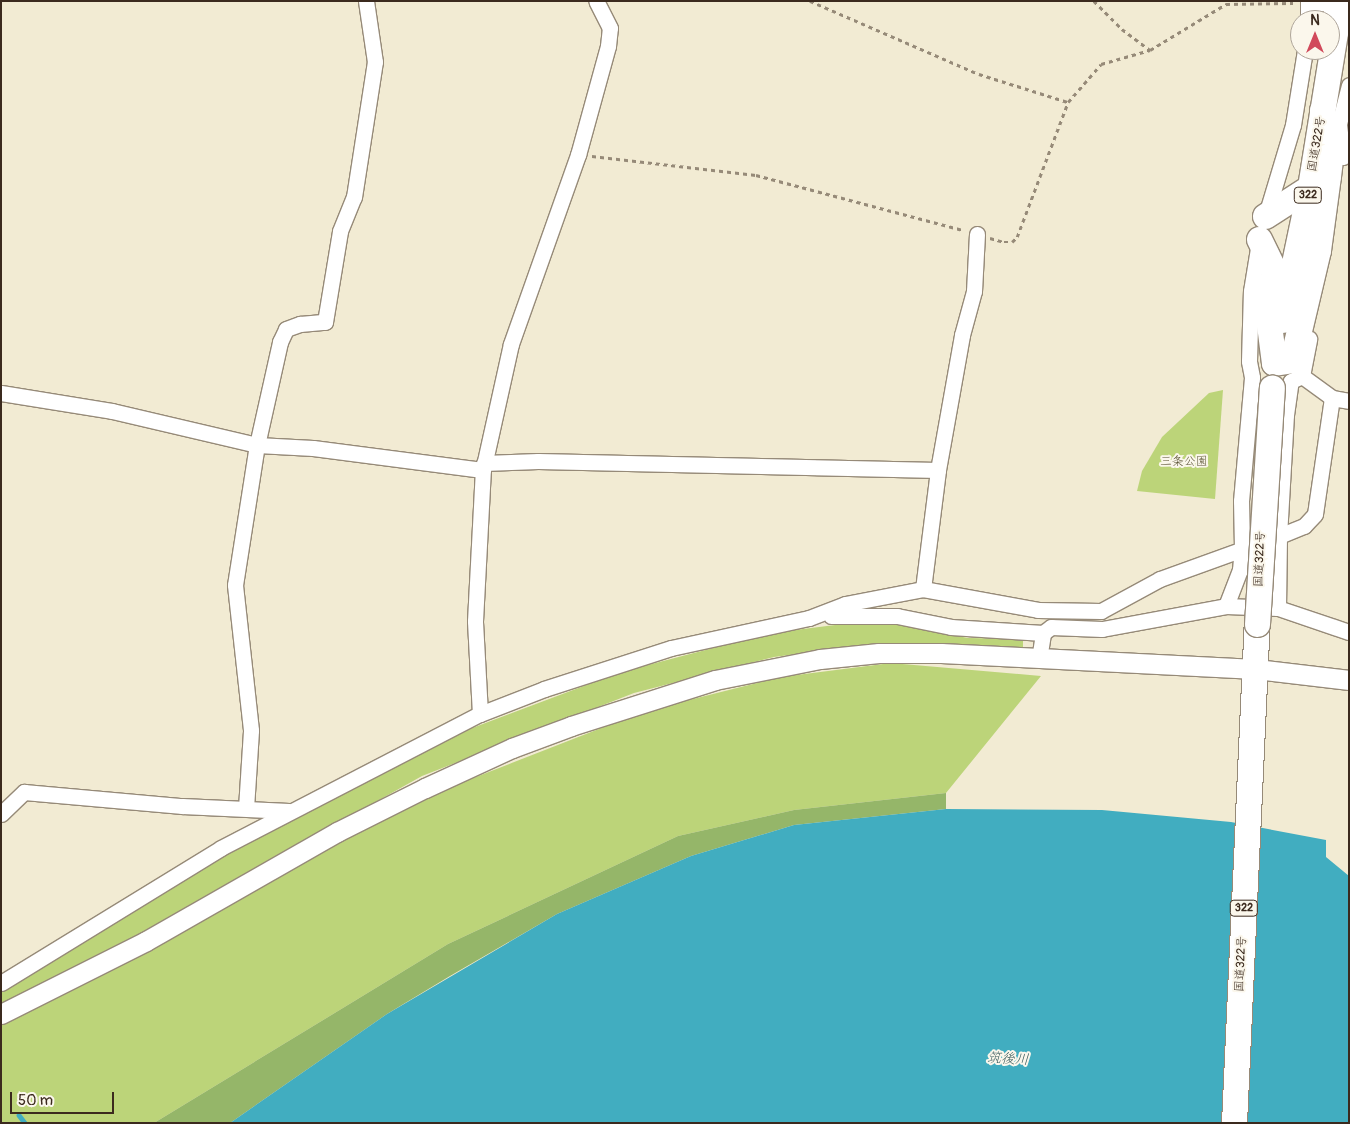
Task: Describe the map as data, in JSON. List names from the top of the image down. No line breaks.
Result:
{"streets":{"highway":["国道322号","322"]},"water":["筑後川"],"parks":["三条公園"],"scale_bar":"50 m","north":"top"}
